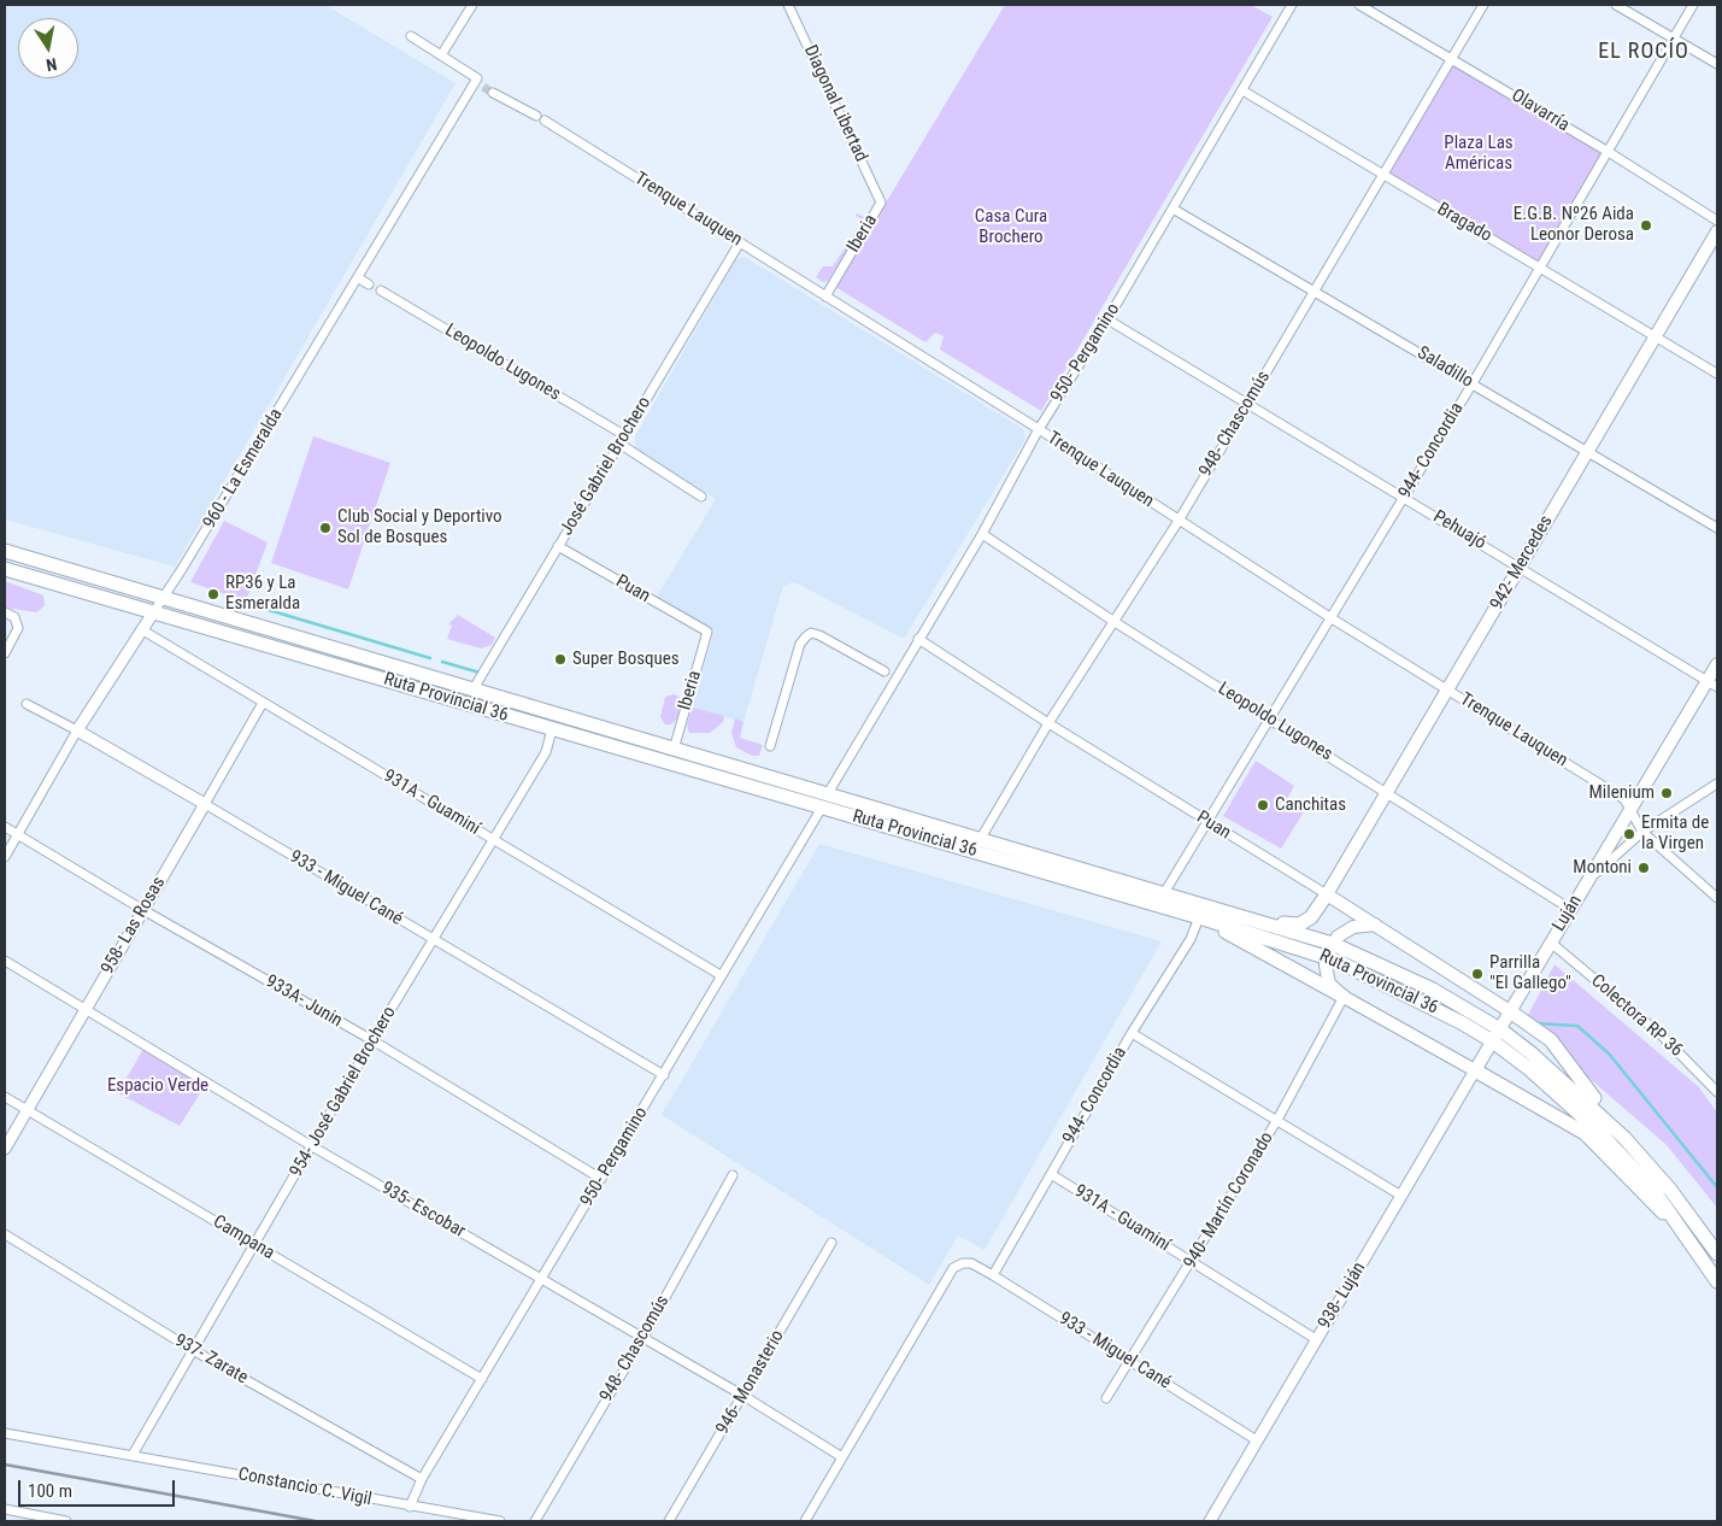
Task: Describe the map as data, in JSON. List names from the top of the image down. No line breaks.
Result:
{"streets":{"main road":["942- Mercedes","Puan","Ruta Provincial 36","Luján"],"street":["Diagonal Libertad","Olavarría","Trenque Lauquen","Bragado","Iberia","950- Pergamino","Leopoldo Lugones","Saladillo","948- Chascomús","944- Concordia","José Gabriel Brochero","960 - La Esmeralda","Pehuajó","931A - Guaminí","933 - Miguel Cané","958- Las Rosas","933A- Junin","Colectora RP 36","954- José Gabriel Brochero","940- Martín Coronado","935- Escobar","Campana","938- Luján","937- Zarate","946- Monasterio","Constancio C. Vigil"]},"crossings":[["Diagonal Libertad","Iberia"],["Olavarría","948- Chascomús"],["Olavarría","944- Concordia"],["Trenque Lauquen","Iberia"],["Trenque Lauquen","950- Pergamino"],["Trenque Lauquen","948- Chascomús"],["Trenque Lauquen","944- Concordia"],["Trenque Lauquen","José Gabriel Brochero"],["Trenque Lauquen","942- Mercedes"],["Trenque Lauquen","Luján"],["Bragado","950- Pergamino"],["Bragado","948- Chascomús"],["Bragado","944- Concordia"],["Bragado","942- Mercedes"],["Iberia","Puan"],["Iberia","Ruta Provincial 36"],["950- Pergamino","Leopoldo Lugones"],["950- Pergamino","Saladillo"],["950- Pergamino","Pehuajó"],["950- Pergamino","Puan"],["950- Pergamino","Ruta Provincial 36"],["950- Pergamino","931A - Guaminí"],["950- Pergamino","933 - Miguel Cané"],["950- Pergamino","933A- Junin"],["950- Pergamino","935- Escobar"],["950- Pergamino","Campana"],["950- Pergamino","937- Zarate"],["950- Pergamino","Constancio C. Vigil"],["Leopoldo Lugones","948- Chascomús"],["Leopoldo Lugones","944- Concordia"],["Leopoldo Lugones","José Gabriel Brochero"],["Leopoldo Lugones","942- Mercedes"],["Leopoldo Lugones","Luján"],["Saladillo","948- Chascomús"],["Saladillo","944- Concordia"],["Saladillo","942- Mercedes"],["948- Chascomús","Pehuajó"],["948- Chascomús","Puan"],["948- Chascomús","Ruta Provincial 36"],["948- Chascomús","935- Escobar"],["944- Concordia","Pehuajó"],["944- Concordia","Puan"],["944- Concordia","Ruta Provincial 36"],["944- Concordia","931A - Guaminí"],["944- Concordia","933 - Miguel Cané"],["José Gabriel Brochero","Puan"],["José Gabriel Brochero","Ruta Provincial 36"],["960 - La Esmeralda","Ruta Provincial 36"],["960 - La Esmeralda","931A - Guaminí"],["960 - La Esmeralda","933 - Miguel Cané"],["960 - La Esmeralda","933A- Junin"],["Pehuajó","942- Mercedes"],["Pehuajó","Luján"],["942- Mercedes","Puan"],["Puan","Luján"],["Ruta Provincial 36","Luján"],["Ruta Provincial 36","954- José Gabriel Brochero"],["931A - Guaminí","958- Las Rosas"],["931A - Guaminí","954- José Gabriel Brochero"],["931A - Guaminí","940- Martín Coronado"],["931A - Guaminí","938- Luján"],["933 - Miguel Cané","958- Las Rosas"],["933 - Miguel Cané","954- José Gabriel Brochero"],["933 - Miguel Cané","940- Martín Coronado"],["933 - Miguel Cané","935- Escobar"],["933 - Miguel Cané","938- Luján"],["Luján","Colectora RP 36"],["Luján","938- Luján"],["958- Las Rosas","933A- Junin"],["958- Las Rosas","935- Escobar"],["958- Las Rosas","Campana"],["933A- Junin","954- José Gabriel Brochero"],["954- José Gabriel Brochero","935- Escobar"],["954- José Gabriel Brochero","Campana"],["954- José Gabriel Brochero","937- Zarate"],["954- José Gabriel Brochero","Constancio C. Vigil"],["935- Escobar","946- Monasterio"]],"districts":["EL ROCÍO"],"parks":["Plaza Las Américas","Casa Cura Brochero","Espacio Verde"],"places":["E.G.B. Nº26 Aida Leonor Derosa","Club Social y Deportivo Sol de Bosques","RP36 y La Esmeralda","Super Bosques","Milenium","Canchitas","Ermita de la Virgen","Montoni","Parrilla \"El Gallego\""],"scale_bar":"100 m","north":"bottom"}
